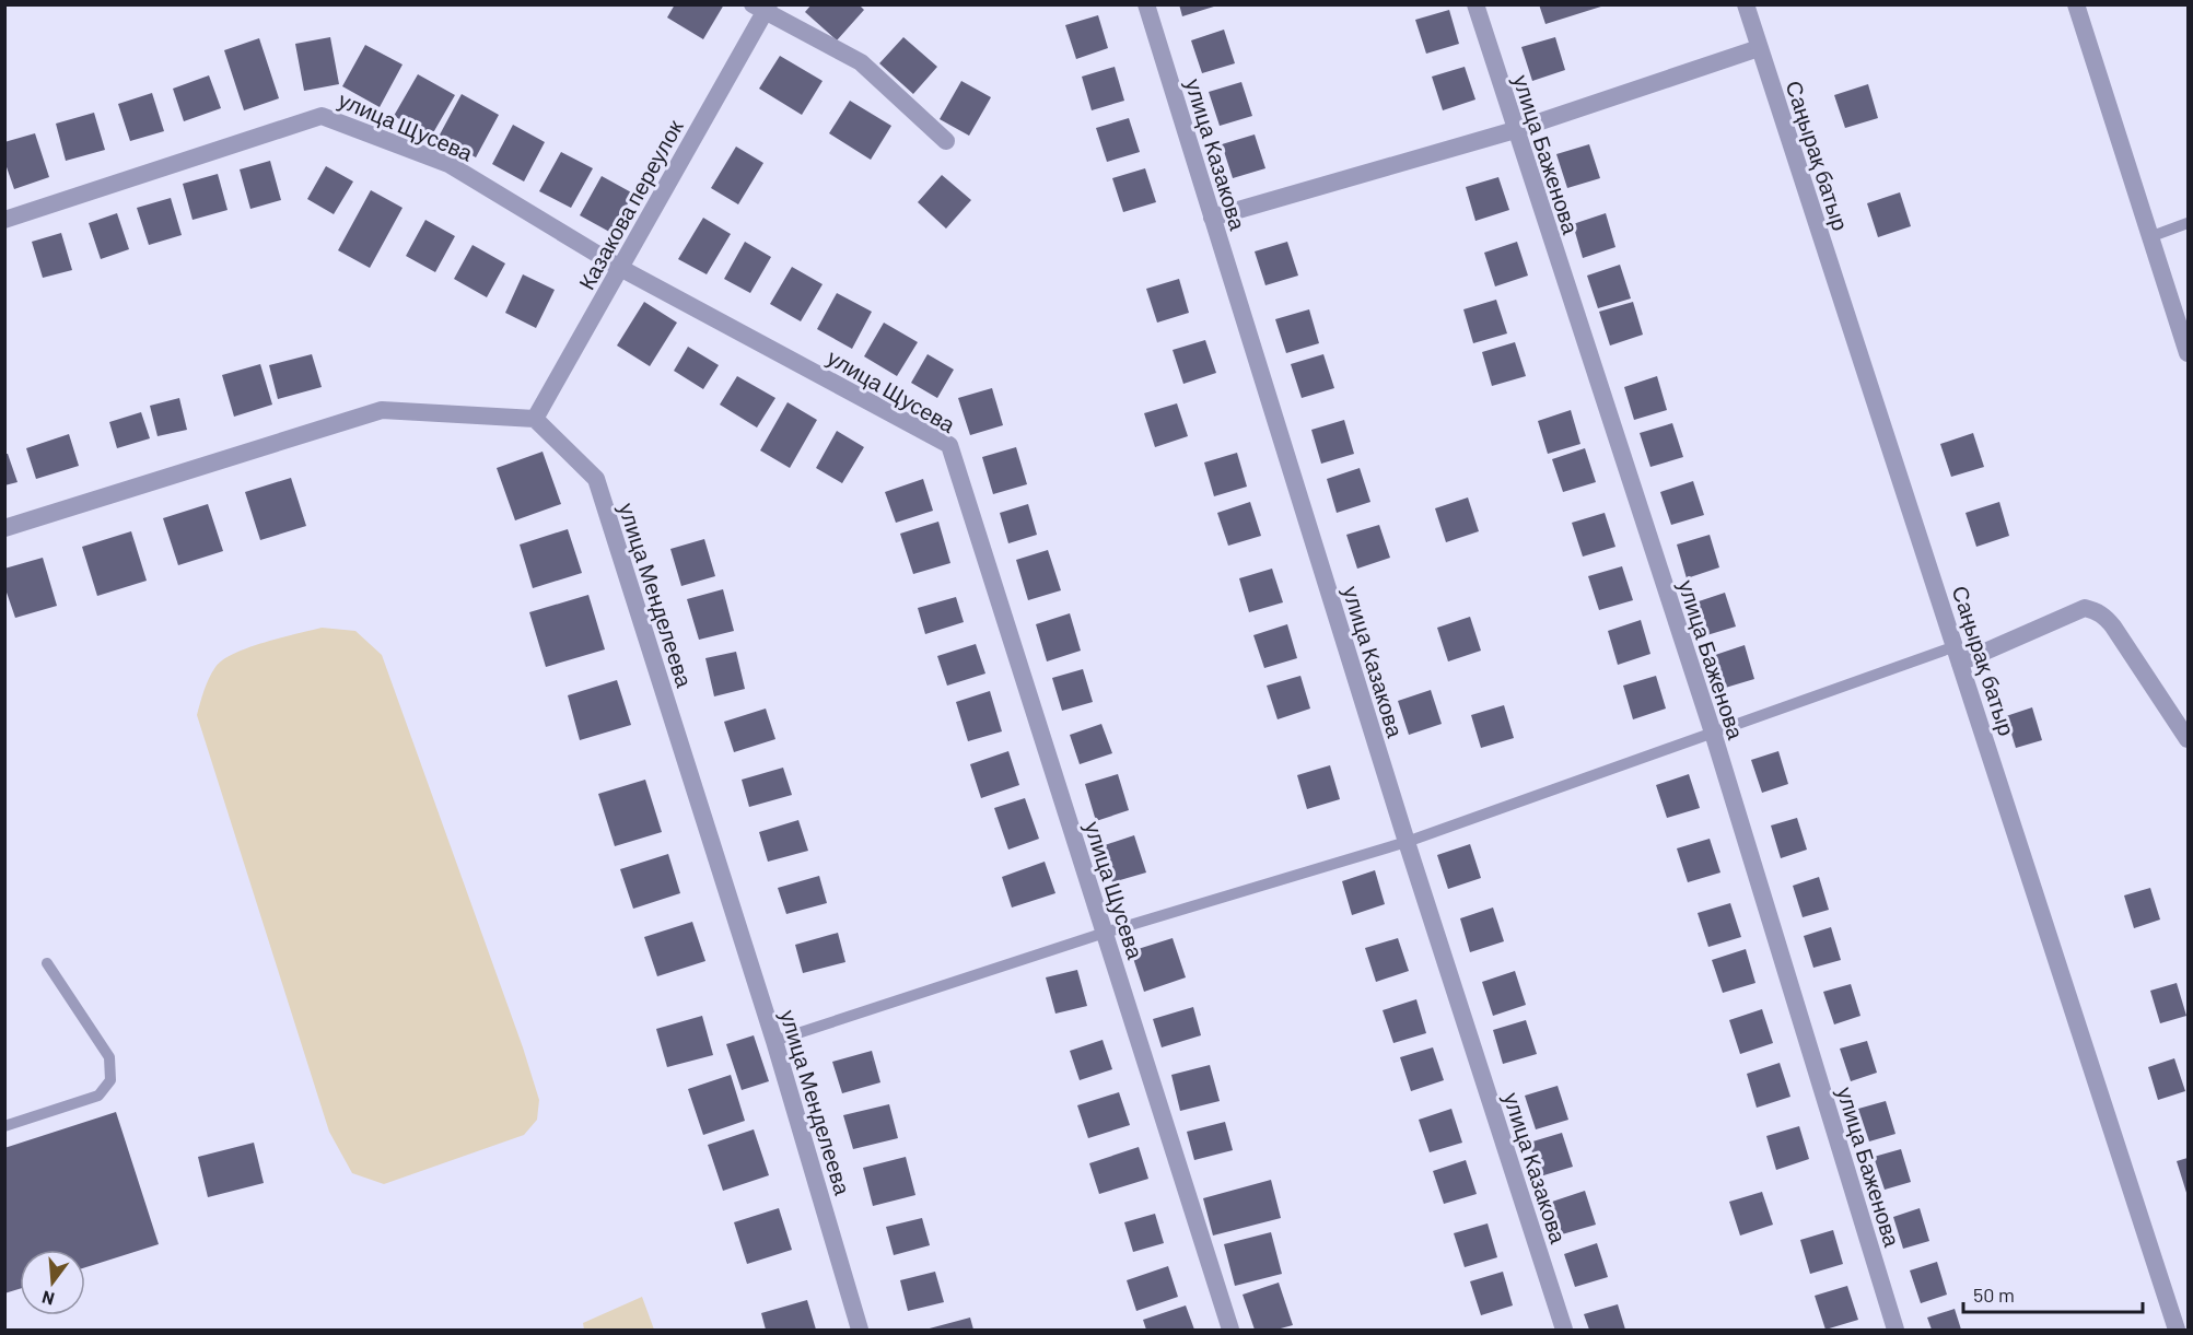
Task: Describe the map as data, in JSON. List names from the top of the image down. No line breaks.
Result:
{"streets":{"street":["улица Щусева","улица Казакова","улица Баженова","Саңырақ батыр","Казакова переулок","улица Менделеева"]},"crossings":[["улица Щусева","Казакова переулок"],["Казакова переулок","улица Менделеева"]],"scale_bar":"50 m","north":"bottom"}
